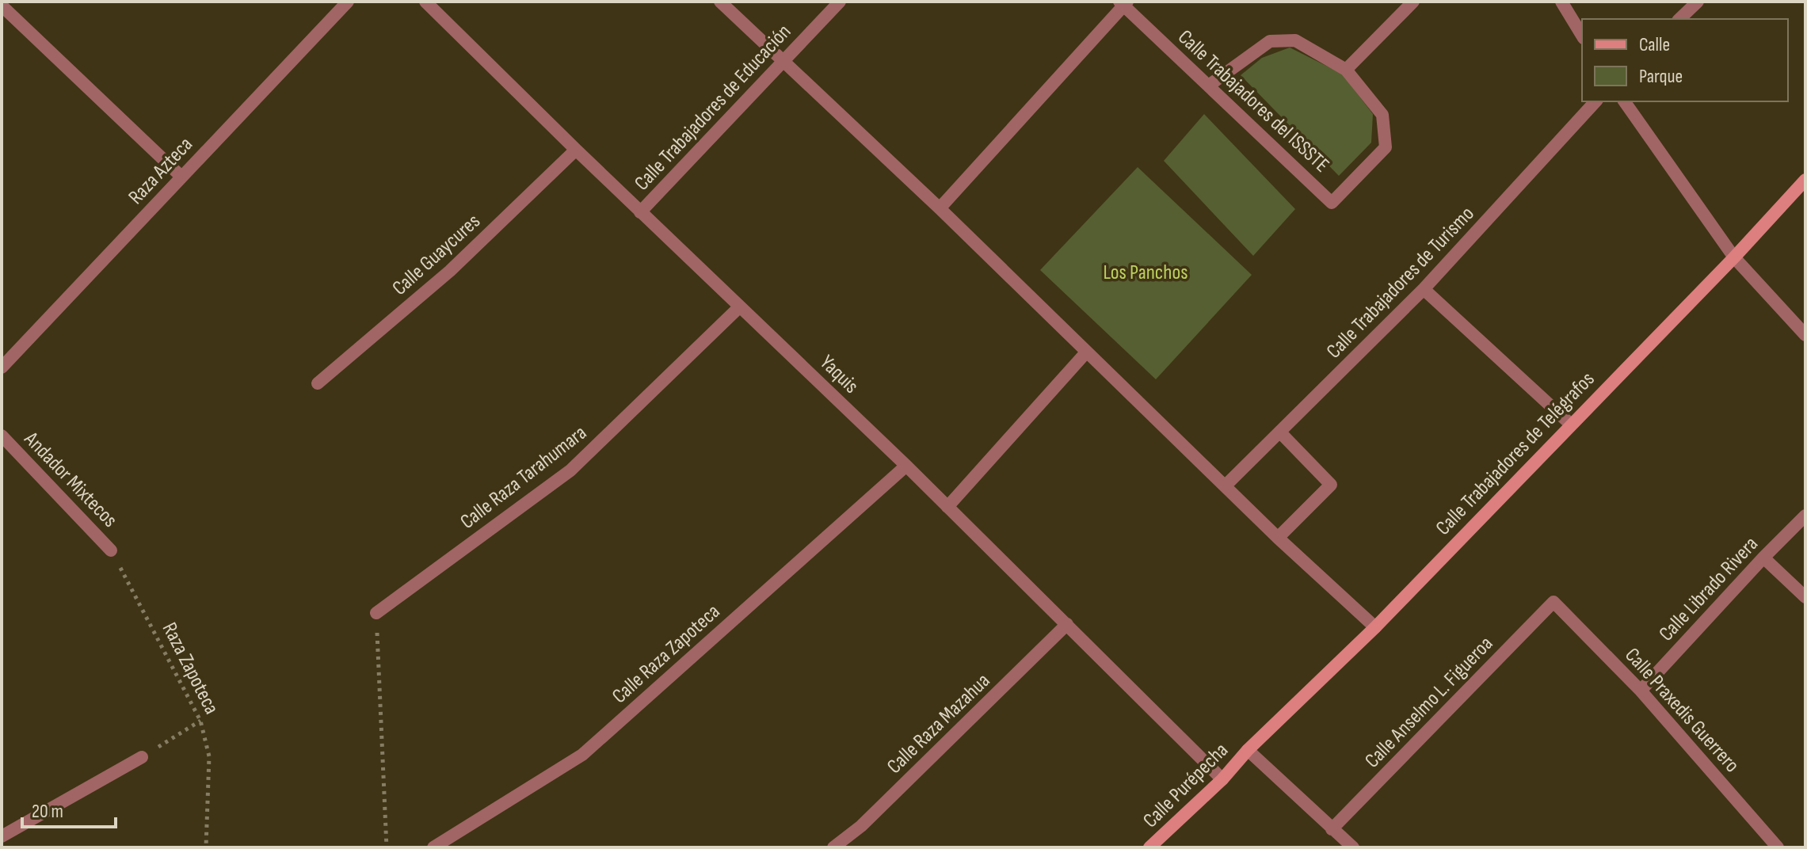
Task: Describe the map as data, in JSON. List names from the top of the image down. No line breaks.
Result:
{"streets":{"street":["Calle Trabajadores del ISSSTE","Calle Trabajadores de Educación","Raza Azteca","Calle Guaycures","Calle Trabajadores de Turismo","Yaquis","Calle Trabajadores de Telégrafos","Calle Raza Tarahumara","Andador Mixtecos","Calle Librado Rivera","Calle Raza Zapoteca","Calle Anselmo L. Figueroa","Calle Praxedis Guerrero","Calle Raza Mazahua","Calle Purépecha"],"path":["Raza Zapoteca"]},"crossings":[["Calle Trabajadores de Educación","Yaquis"],["Calle Guaycures","Yaquis"],["Yaquis","Calle Raza Tarahumara"],["Yaquis","Calle Raza Zapoteca"],["Yaquis","Calle Raza Mazahua"],["Yaquis","Calle Purépecha"],["Calle Trabajadores de Telégrafos","Calle Purépecha"],["Andador Mixtecos","Raza Zapoteca"],["Calle Librado Rivera","Calle Praxedis Guerrero"],["Calle Anselmo L. Figueroa","Calle Praxedis Guerrero"]],"parks":["Los Panchos"],"legend":["Calle","Parque"],"scale_bar":"20 m"}
